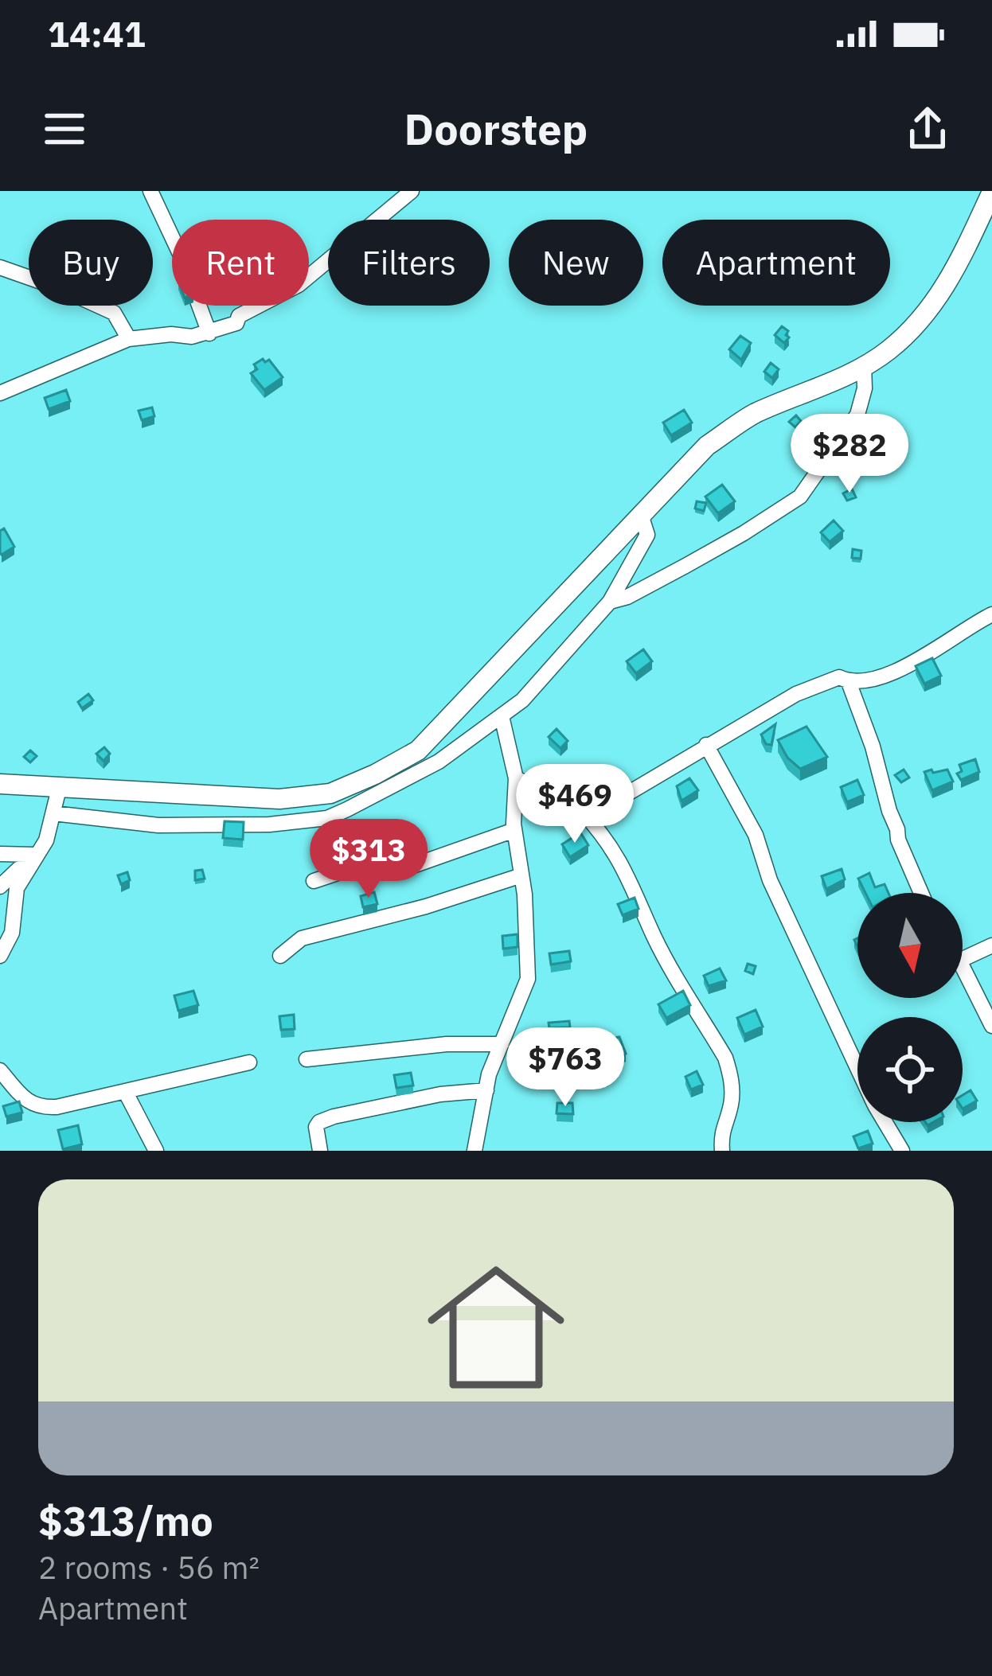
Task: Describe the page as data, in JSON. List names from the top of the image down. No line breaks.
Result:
{"north":"bottom","page":{"status":"14:41","header":"Doorstep","chip":["Buy","Rent","Filters","New","Apartment"],"price":["$282","$469","$313","$763"],"list":[{"name":"$313/mo","note":"2 rooms · 56 m² · Apartment"}]}}
